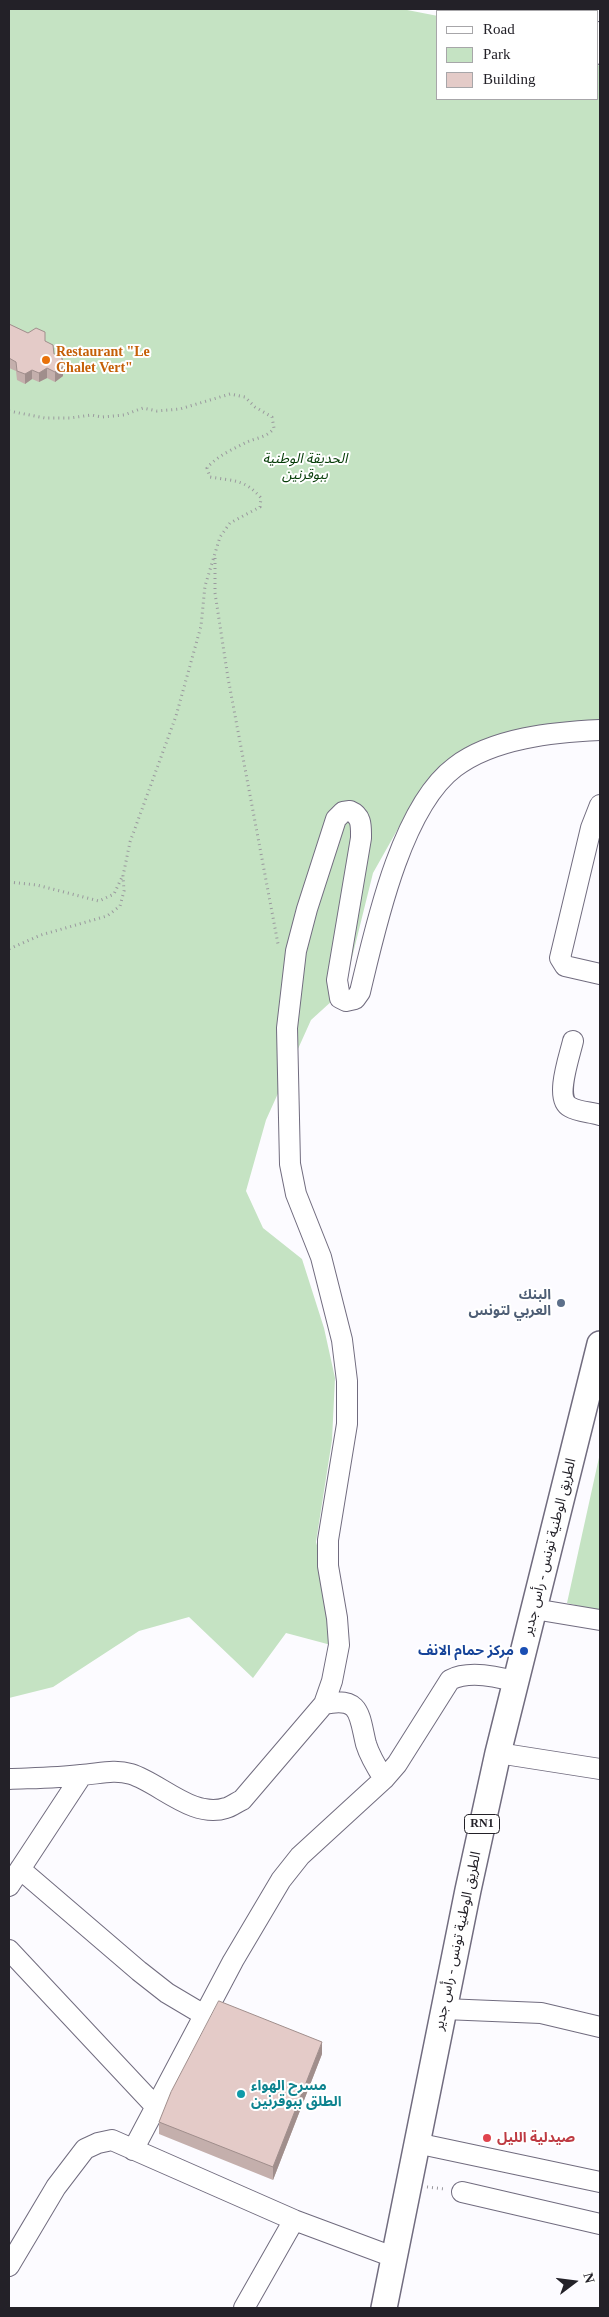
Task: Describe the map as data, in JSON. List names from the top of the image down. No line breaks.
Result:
{"streets":{"main road":["الطريق الوطنية تونس - رأس جدير","RN1"]},"parks":["الحديقة الوطنية ببوقرنين"],"places":["Restaurant \"Le Chalet Vert\"","البنك العربي لتونس","مركز حمام الانف","مسرح الهواء الطلق ببوقرنين","صيدلية الليل"],"legend":["Road","Park","Building"],"north":"right"}
